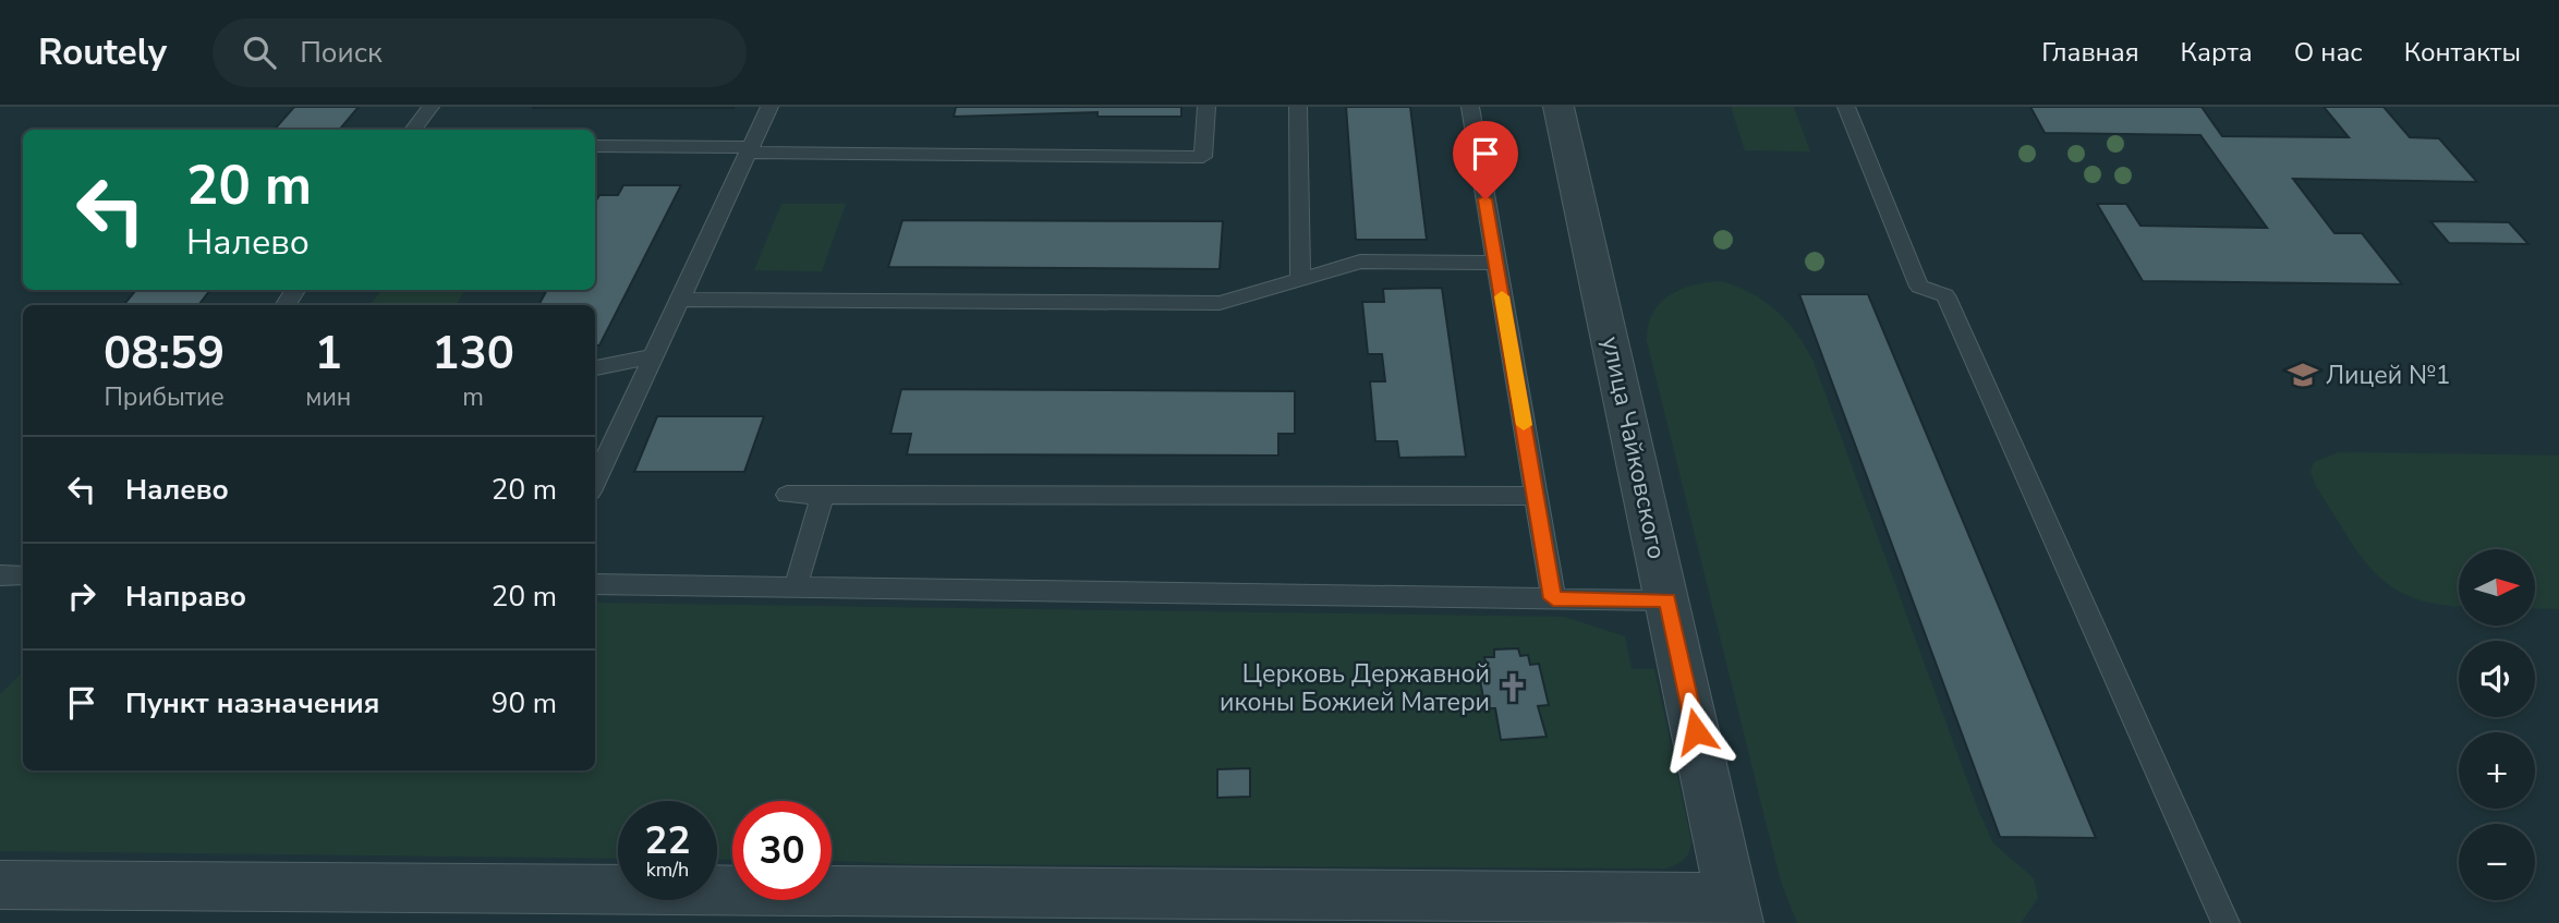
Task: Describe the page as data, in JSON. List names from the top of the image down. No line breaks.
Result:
{"streets":{"street":["улица Чайковского"]},"places":{"school or university":["Лицей №1"],"church":["Церковь Державной иконы Божией Матери"]},"north":"right","page":{"header":"Routely","search":"Поиск","nav":["Главная","Карта","О нас","Контакты"],"turn":["20 m","Налево"],"eta":["08:59","Прибытие","1","мин","130","m"],"list":[{"name":"Налево","value":"20 m"},{"name":"Направо","value":"20 m"},{"name":"Пункт назначения","value":"90 m"}],"map_buttons":["+","−"],"speed":"22 km/h","limit":"30"}}
